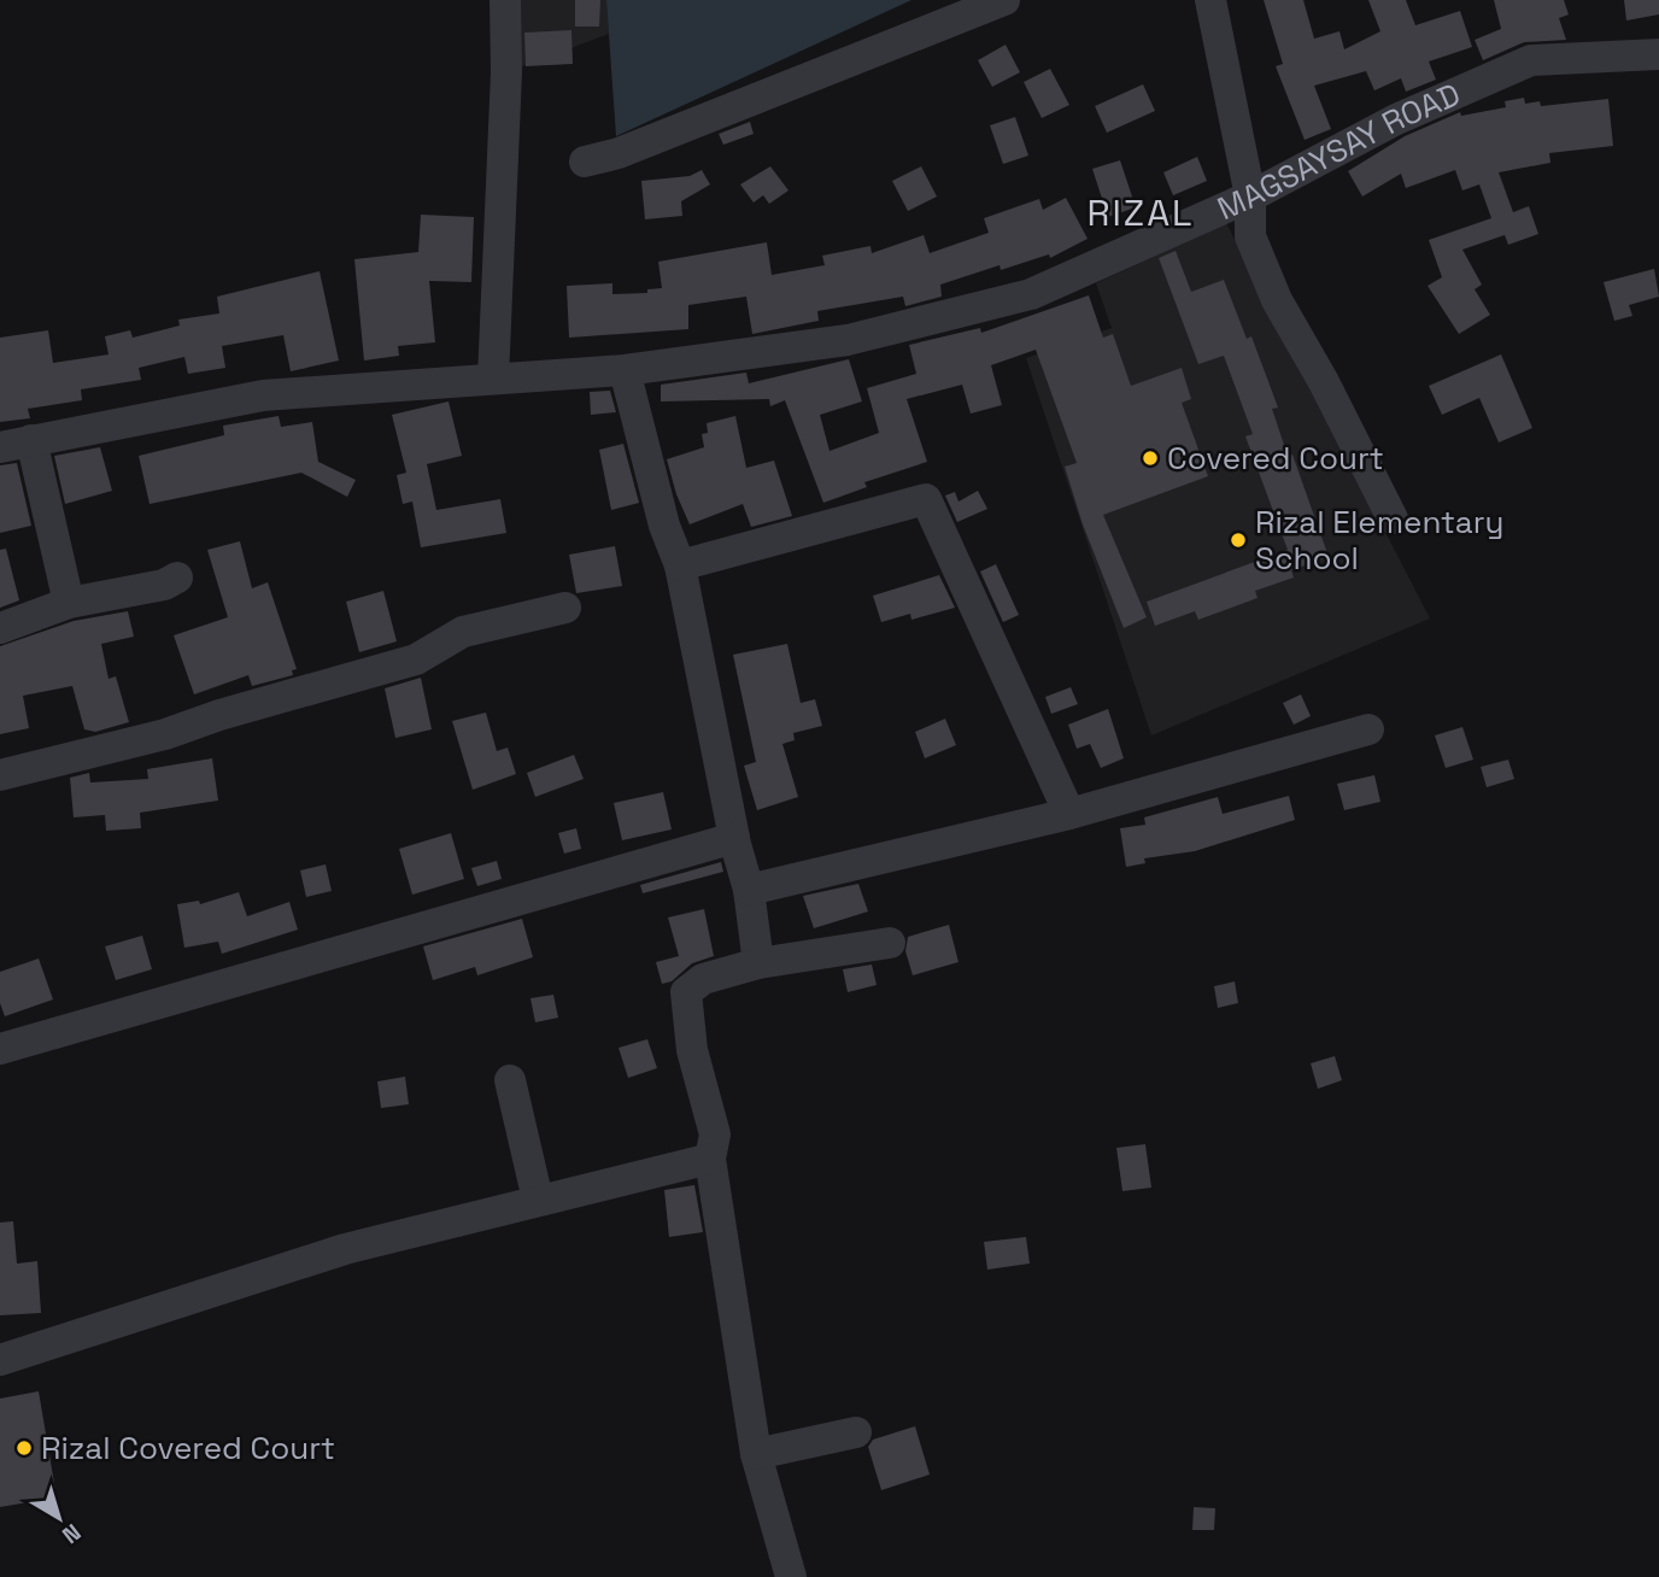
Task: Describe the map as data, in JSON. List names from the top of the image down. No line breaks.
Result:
{"streets":{"street":["MAGSAYSAY ROAD"]},"districts":["RIZAL"],"places":["Covered Court","Rizal Elementary School","Rizal Covered Court"],"north":"bottom right"}
